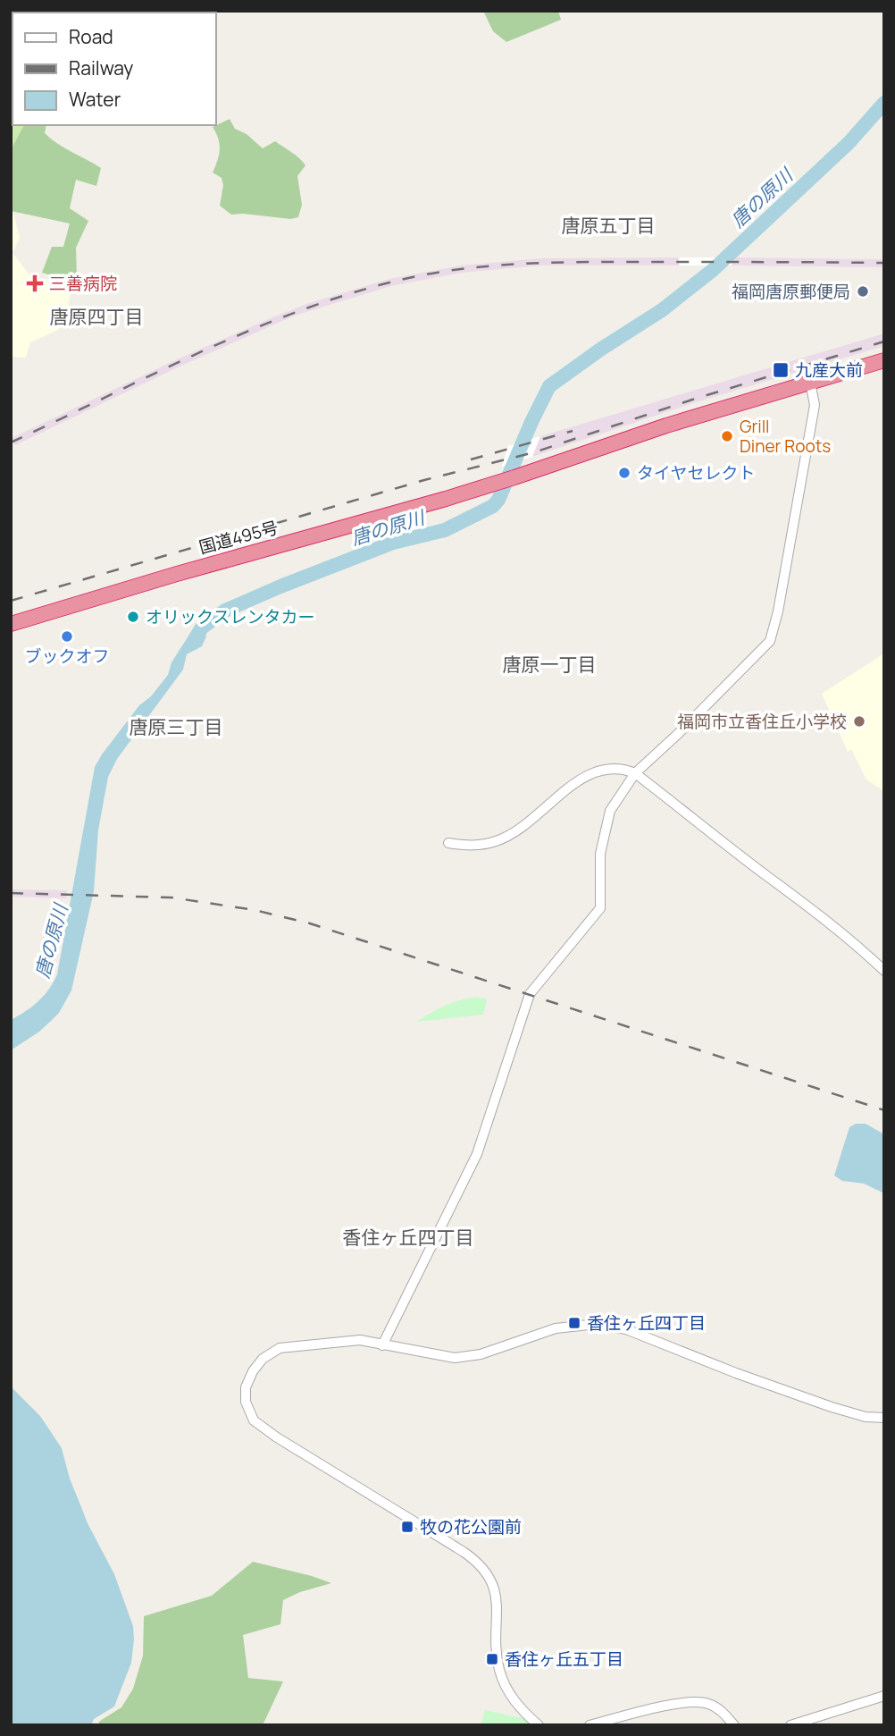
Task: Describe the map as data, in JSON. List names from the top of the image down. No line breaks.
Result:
{"streets":{"highway":["国道495号"]},"districts":["唐原五丁目","唐原四丁目","唐原一丁目","唐原三丁目","香住ヶ丘四丁目"],"water":["唐の原川"],"places":{"health":["三善病院"],"other":["福岡唐原郵便局","Grill Diner Roots","タイヤセレクト","オリックスレンタカー","ブックオフ","福岡市立香住丘小学校"],"transit":["九産大前","香住ヶ丘四丁目","牧の花公園前","香住ヶ丘五丁目"]},"legend":["Road","Railway","Water"]}
